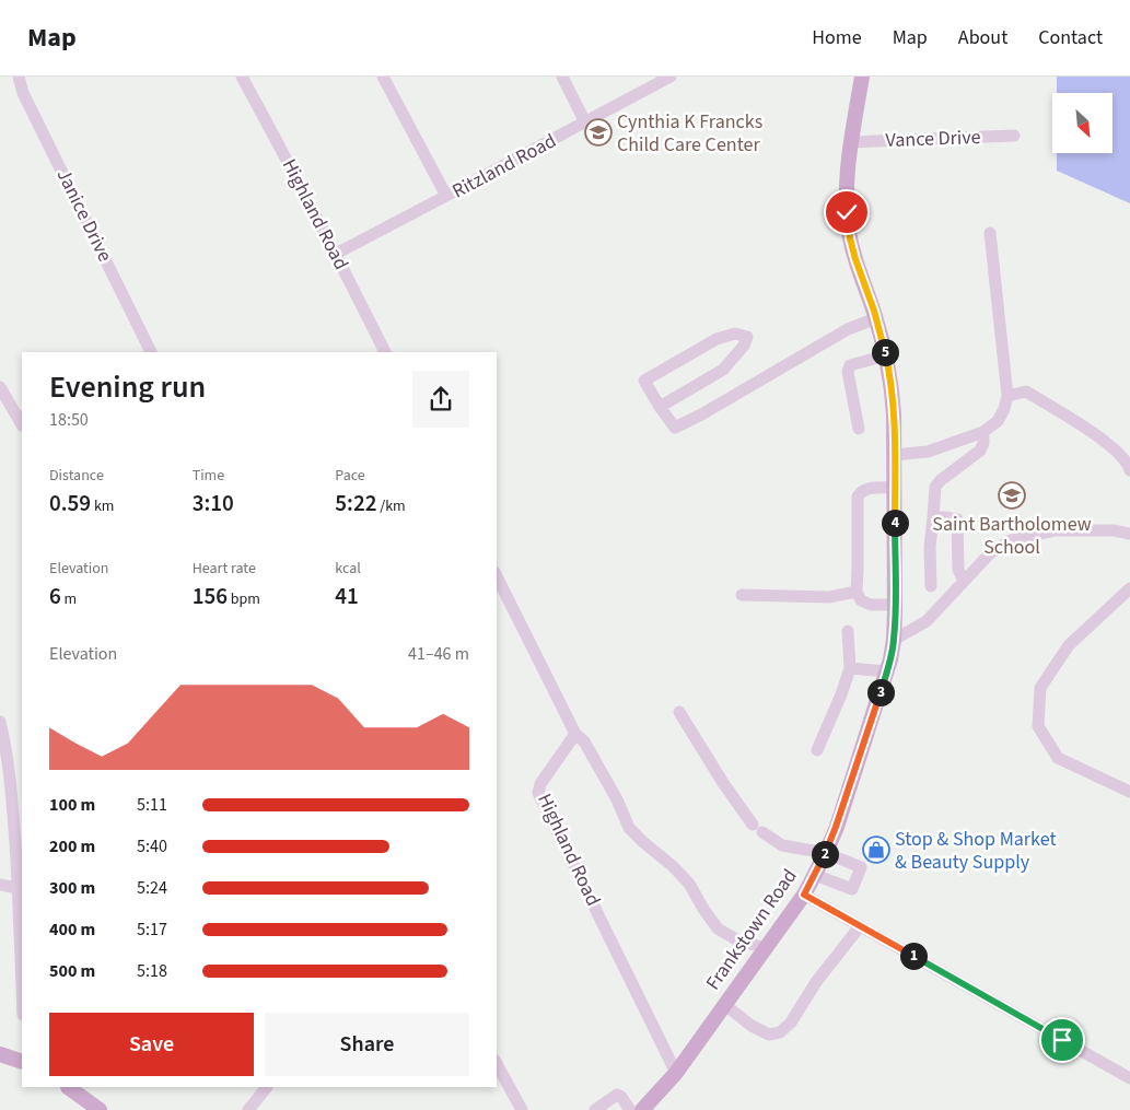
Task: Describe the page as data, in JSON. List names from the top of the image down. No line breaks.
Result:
{"streets":{"main road":["Frankstown Road"],"street":["Vance Drive","Ritzland Road","Highland Road","Janice Drive"]},"crossings":[["Vance Drive","Frankstown Road"],["Ritzland Road","Highland Road"],["Highland Road","Frankstown Road"]],"places":{"school or university":["Cynthia K Francks Child Care Center","Saint Bartholomew School"],"shop":["Stop & Shop Market & Beauty Supply"]},"north":"bottom right","page":{"header":"Map","nav":["Home","Map","About","Contact"],"pins":["5","4","3","2","1"],"heading":["Evening run","18:50"],"stats":[["Distance","0.59 km"],["Time","3:10"],["Pace","5:22 /km"],["Elevation","6 m"],["Heart rate","156 bpm"],["kcal","41"]],"chart":["Elevation","41–46 m"],"list":[{"name":"100 m","note":"5:11"},{"name":"200 m","note":"5:40"},{"name":"300 m","note":"5:24"},{"name":"400 m","note":"5:17"},{"name":"500 m","note":"5:18"}],"buttons":["Save","Share"]}}
